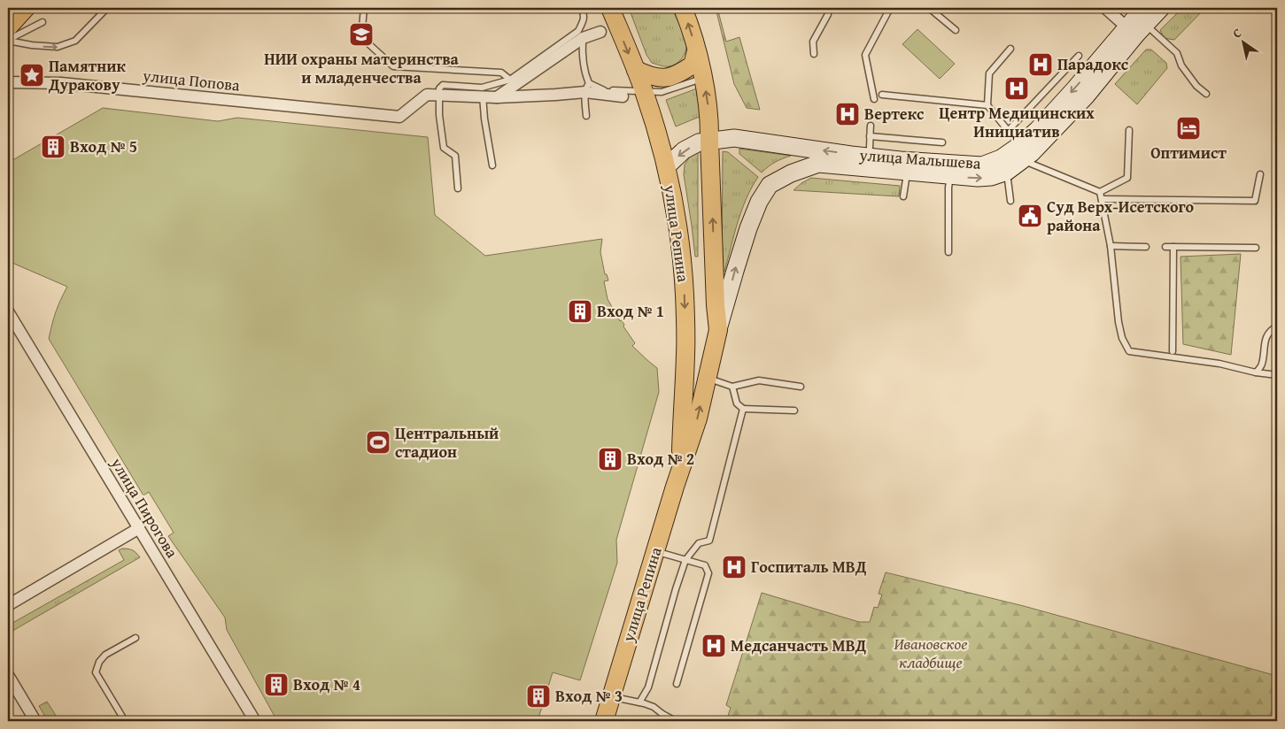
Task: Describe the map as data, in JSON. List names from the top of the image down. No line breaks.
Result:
{"streets":{"main road":["улица Малышева","улица Репина"],"street":["улица Попова","улица Пирогова"]},"crossings":[["улица Малышева","улица Репина"]],"parks":["Ивановское кладбище"],"places":{"school or university":["НИИ охраны материнства и младенчества"],"hospital":["Парадокс","Центр Медицинских Инициатив","Вертекс","Госпиталь МВД","Медсанчасть МВД"],"place":["Памятник Дуракову"],"hotel":["Оптимист"],"building":["Вход № 5","Вход № 1","Вход № 2","Вход № 4","Вход № 3"],"public building":["Суд Верх-Исетского района"],"sports":["Центральный стадион"]},"north":"top left"}
